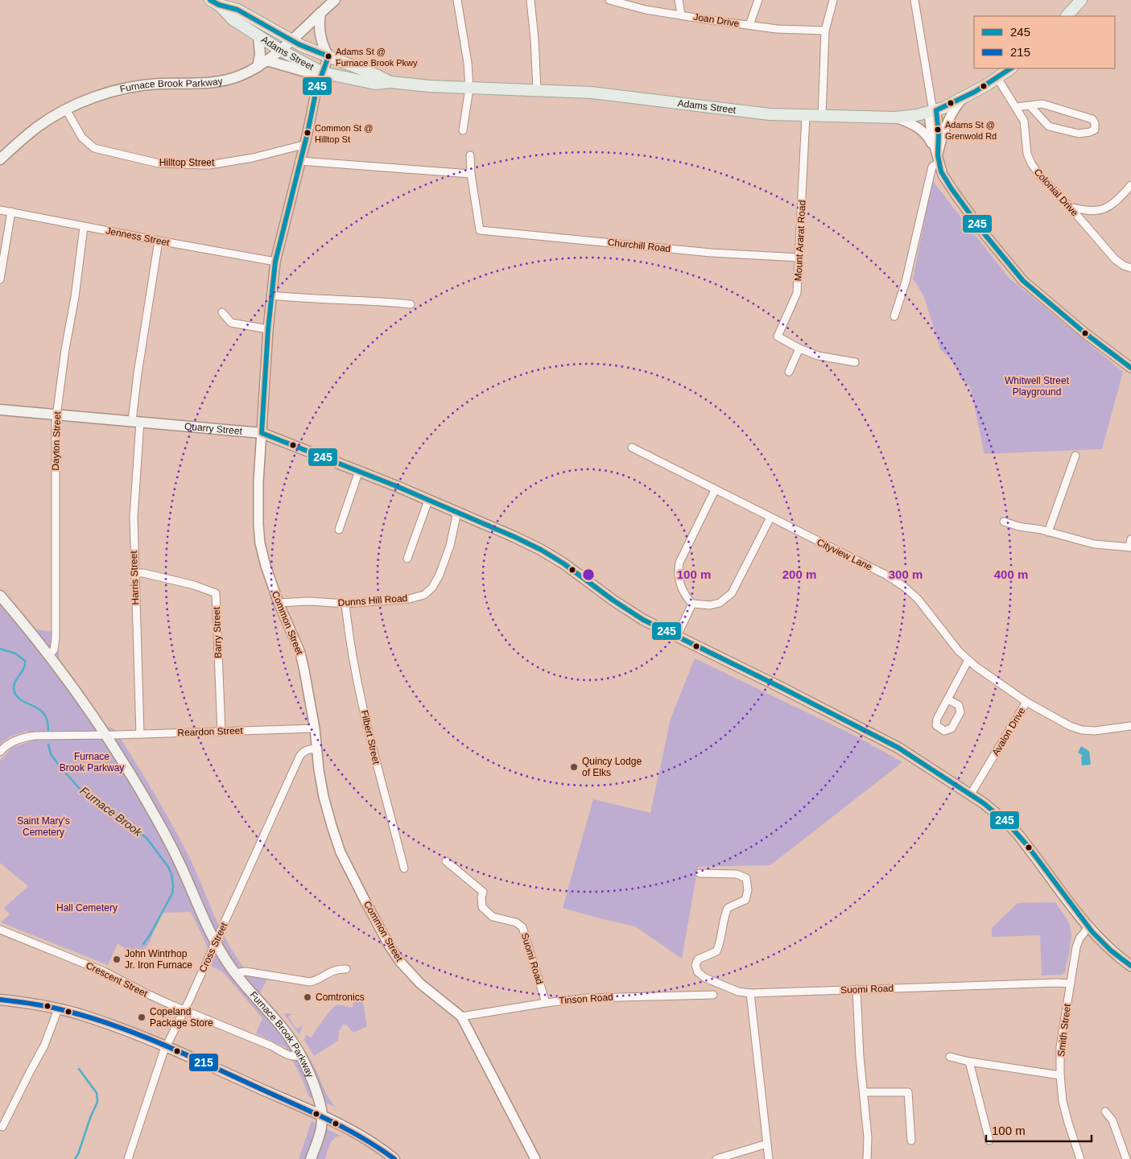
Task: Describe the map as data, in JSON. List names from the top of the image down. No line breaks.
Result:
{"streets":{"main road":["Adams Street","Furnace Brook Parkway","Quarry Street"],"street":["Joan Drive","Hilltop Street","Colonial Drive","Jenness Street","Mount Ararat Road","Churchill Road","Dayton Street","Cityview Lane","Harris Street","Dunns Hill Road","Common Street","Barry Street","Reardon Street","Avalon Drive","Filbert Street","Cross Street","Suomi Road","Crescent Street","Tinson Road","Smith Street"]},"crossings":[["Adams Street","Furnace Brook Parkway"],["Adams Street","Colonial Drive"],["Adams Street","Mount Ararat Road"],["Adams Street","Common Street"],["Furnace Brook Parkway","Hilltop Street"],["Furnace Brook Parkway","Dayton Street"],["Furnace Brook Parkway","Reardon Street"],["Furnace Brook Parkway","Cross Street"],["Furnace Brook Parkway","Crescent Street"],["Hilltop Street","Common Street"],["Jenness Street","Dayton Street"],["Jenness Street","Harris Street"],["Jenness Street","Common Street"],["Mount Ararat Road","Churchill Road"],["Quarry Street","Dayton Street"],["Quarry Street","Harris Street"],["Quarry Street","Dunns Hill Road"],["Quarry Street","Common Street"],["Quarry Street","Avalon Drive"],["Quarry Street","Smith Street"],["Cityview Lane","Avalon Drive"],["Harris Street","Barry Street"],["Harris Street","Reardon Street"],["Dunns Hill Road","Common Street"],["Dunns Hill Road","Filbert Street"],["Common Street","Reardon Street"],["Common Street","Cross Street"],["Common Street","Tinson Road"],["Barry Street","Reardon Street"],["Cross Street","Crescent Street"],["Suomi Road","Tinson Road"],["Suomi Road","Smith Street"]],"water":["Furnace Brook"],"parks":["Whitwell Street Playground","Furnace Brook Parkway","Saint Mary's Cemetery","Hall Cemetery"],"places":["Adams St @ Furnace Brook Pkwy","Adams St @ Grenwold Rd","Common St @ Hilltop St","Quincy Lodge of Elks","John Wintrhop Jr. Iron Furnace","Comtronics","Copeland Package Store"],"lines":["transit line 245","transit line 215"],"legend":["245","215"],"scale_bar":"100 m","rings":["100 m","200 m","300 m","400 m"]}
